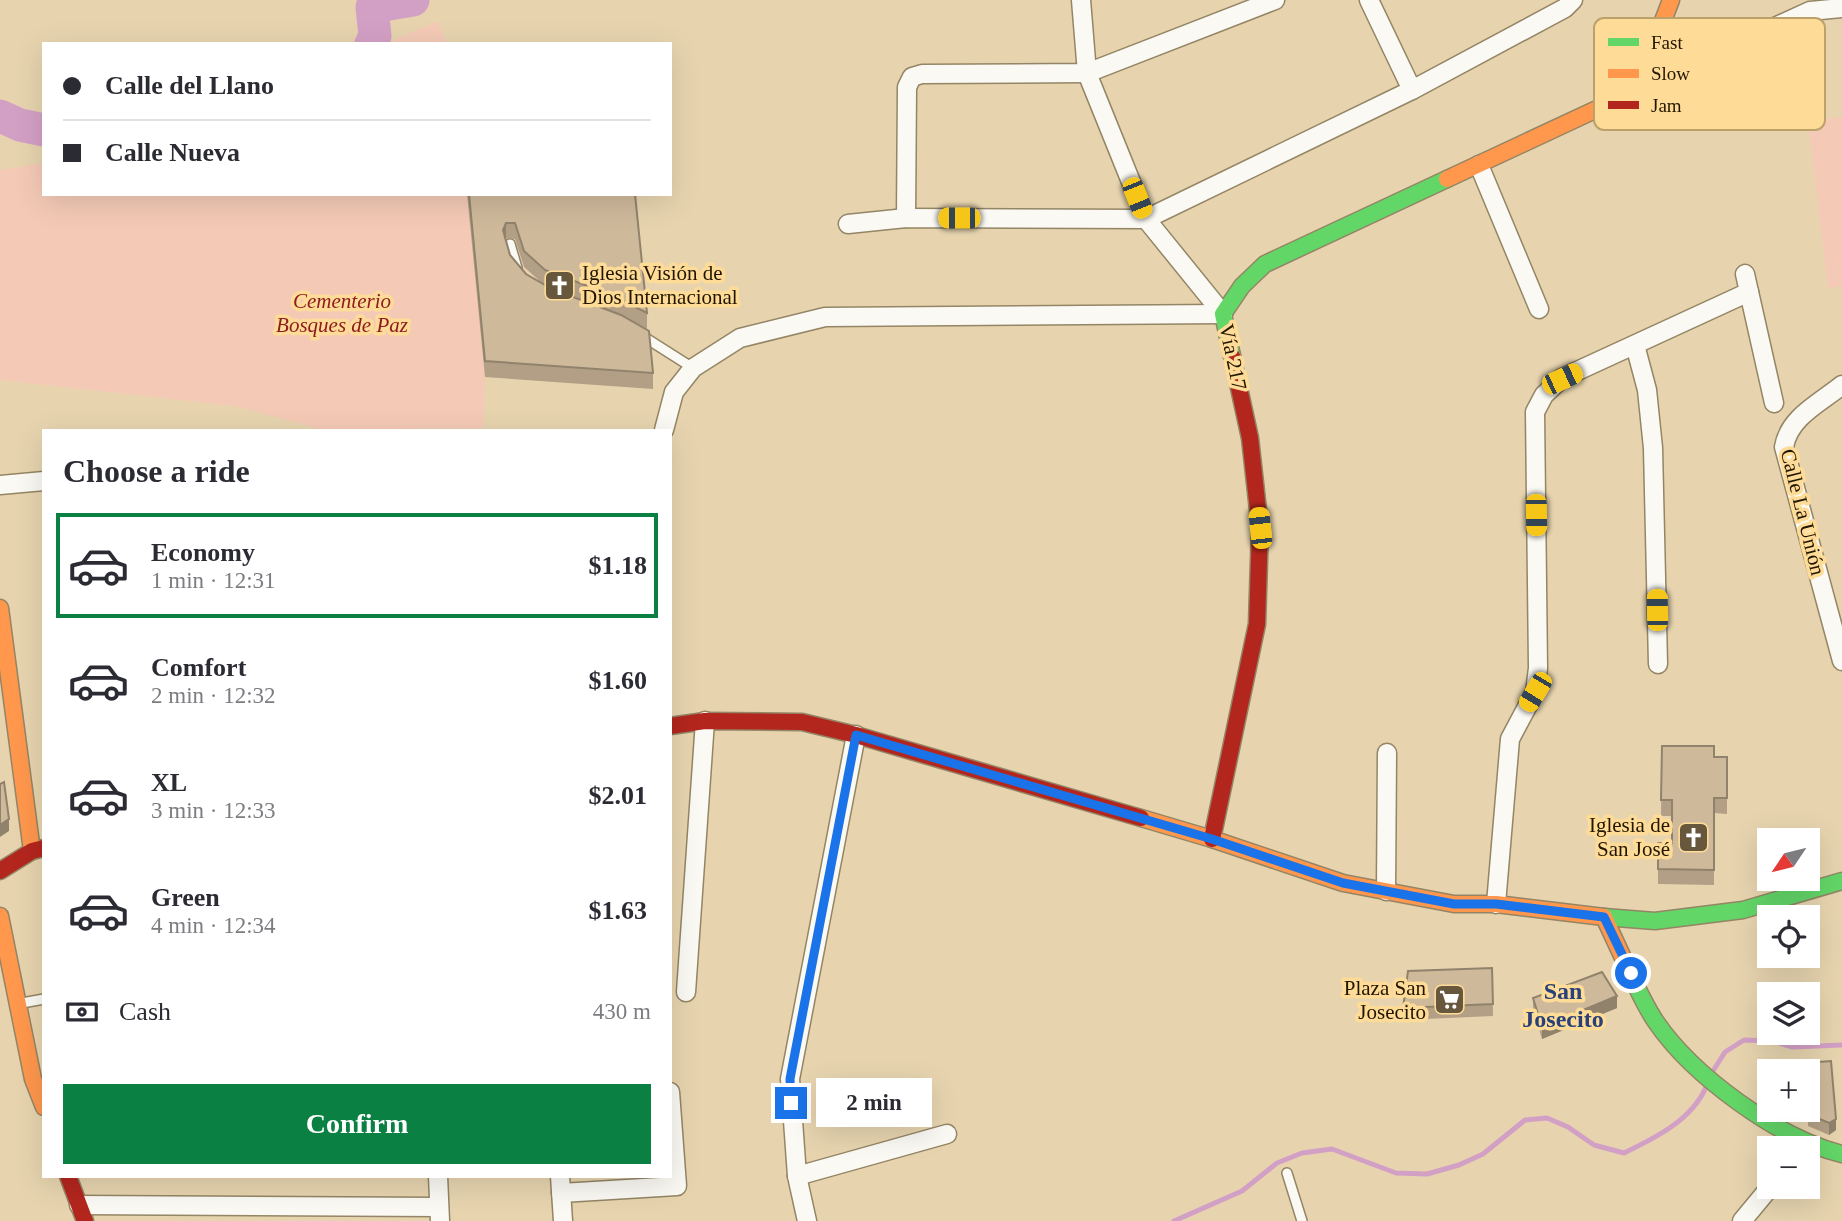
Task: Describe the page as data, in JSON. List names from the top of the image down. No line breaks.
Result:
{"streets":{"main road":["Vía 217"],"street":["Calle La Unión"]},"districts":["San Josecito"],"parks":["Cementerio Bosques de Paz"],"places":{"church":["Iglesia Visión de Dios Internacional","Iglesia de San José"],"supermarket":["Plaza San Josecito"]},"legend":["Fast","Slow","Jam"],"north":"bottom left","page":{"banner":["Calle del Llano","Calle Nueva"],"heading":"Choose a ride","list":[{"name":"Economy","note":"1 min · 12:31","value":"$1.18"},{"name":"Comfort","note":"2 min · 12:32","value":"$1.60"},{"name":"XL","note":"3 min · 12:33","value":"$2.01"},{"name":"Green","note":"4 min · 12:34","value":"$1.63"}],"map_buttons":["+","−"],"pay":["Cash","430 m"],"buttons":"Confirm","bubble":"2 min"}}
